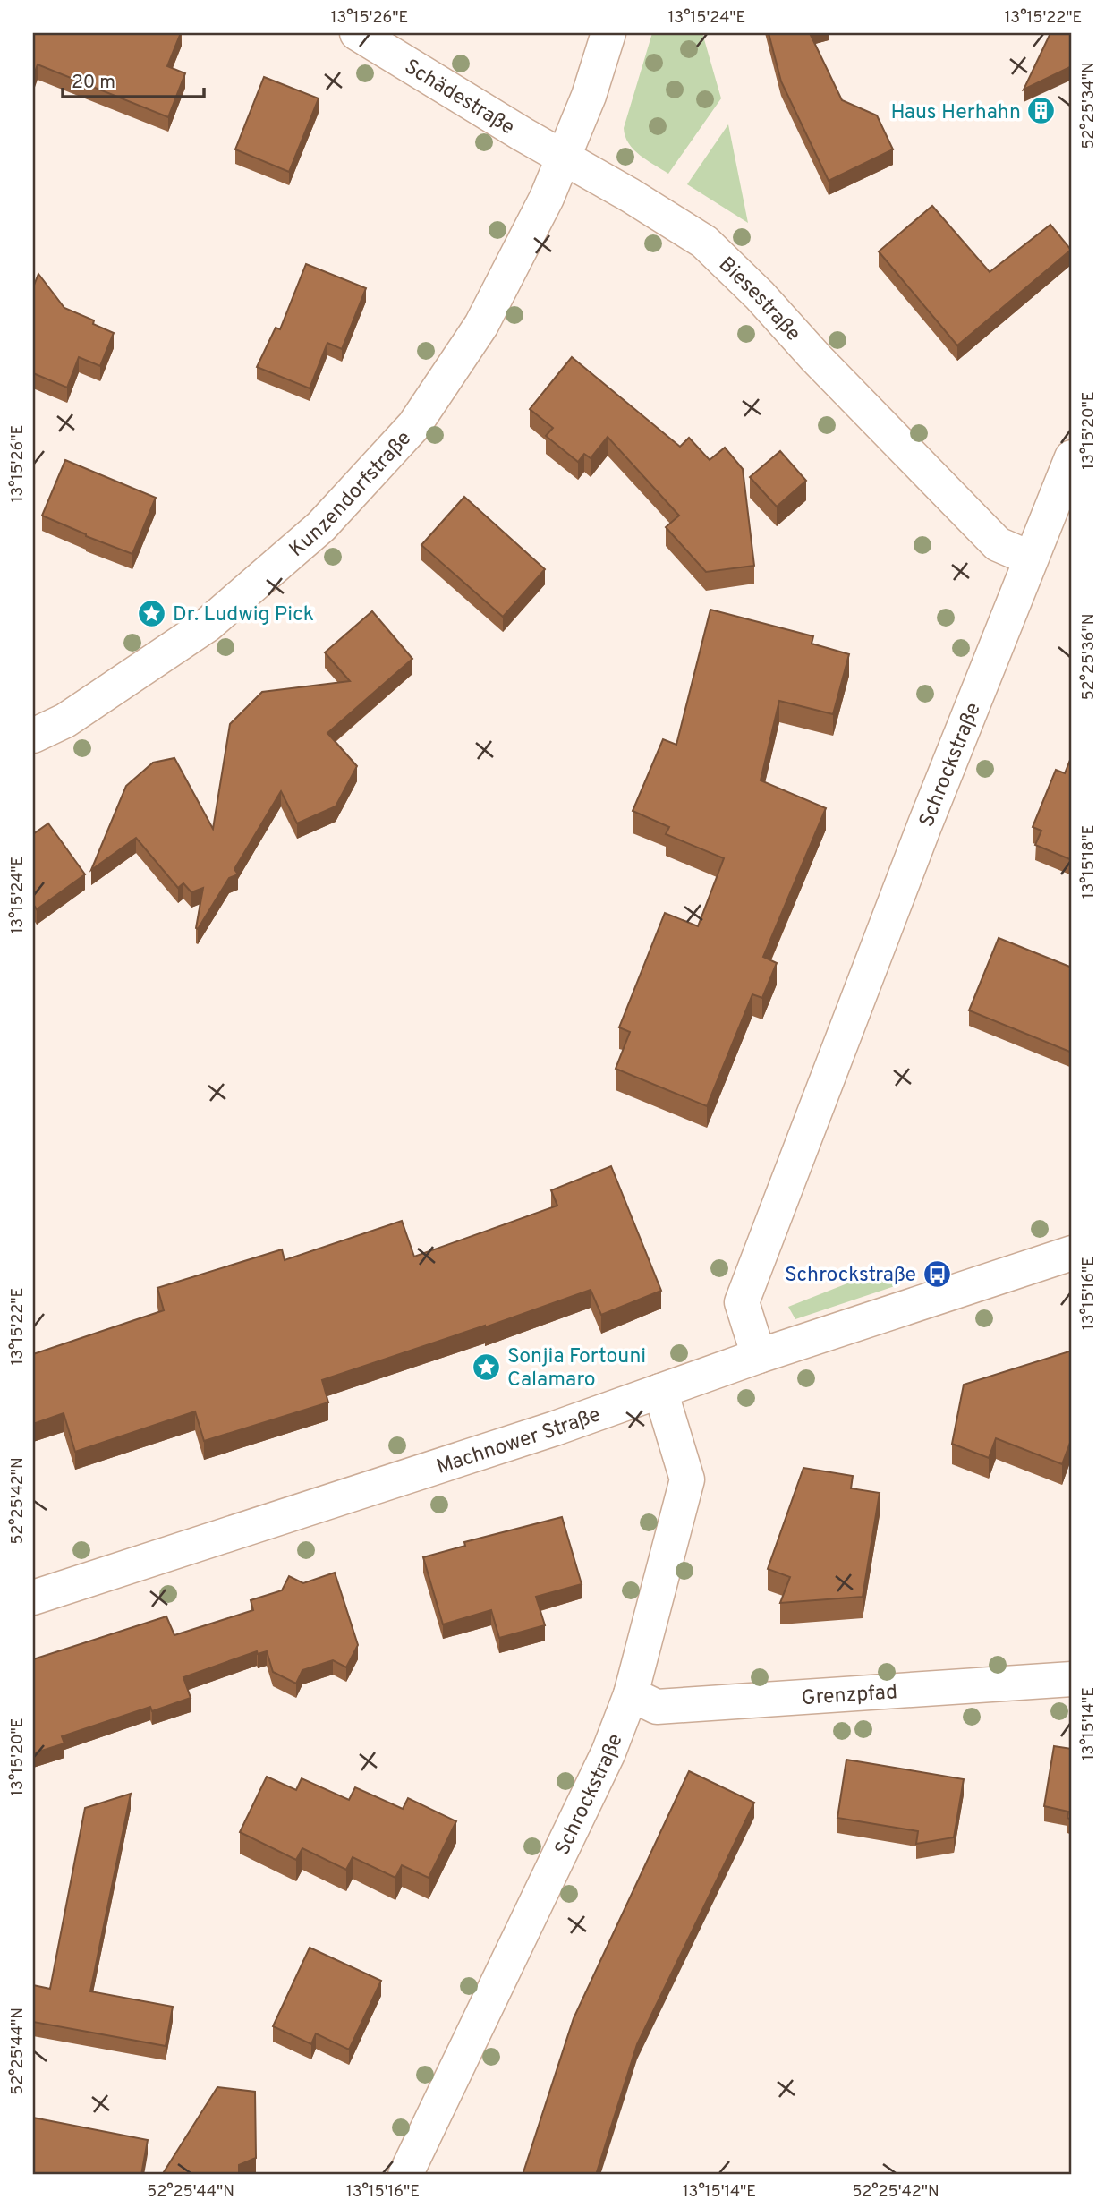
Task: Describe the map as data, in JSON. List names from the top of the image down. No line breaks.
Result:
{"streets":{"street":["Schädestraße","Biesestraße","Kunzendorfstraße","Schrockstraße","Machnower Straße","Grenzpfad"]},"crossings":[["Schädestraße","Biesestraße"],["Schädestraße","Kunzendorfstraße"],["Biesestraße","Kunzendorfstraße"],["Biesestraße","Schrockstraße"],["Schrockstraße","Machnower Straße"],["Schrockstraße","Grenzpfad"]],"places":{"building":["Haus Herhahn"],"place":["Dr. Ludwig Pick","Sonjia Fortouni Calamaro"],"bus stop":["Schrockstraße"]},"scale_bar":"20 m","coordinates":["13°15'26\"E","13°15'24\"E","13°15'22\"E","52°25'34\"N","13°15'20\"E","52°25'36\"N","13°15'18\"E","13°15'16\"E","52°25'42\"N","13°15'14\"E","52°25'44\"N"]}
